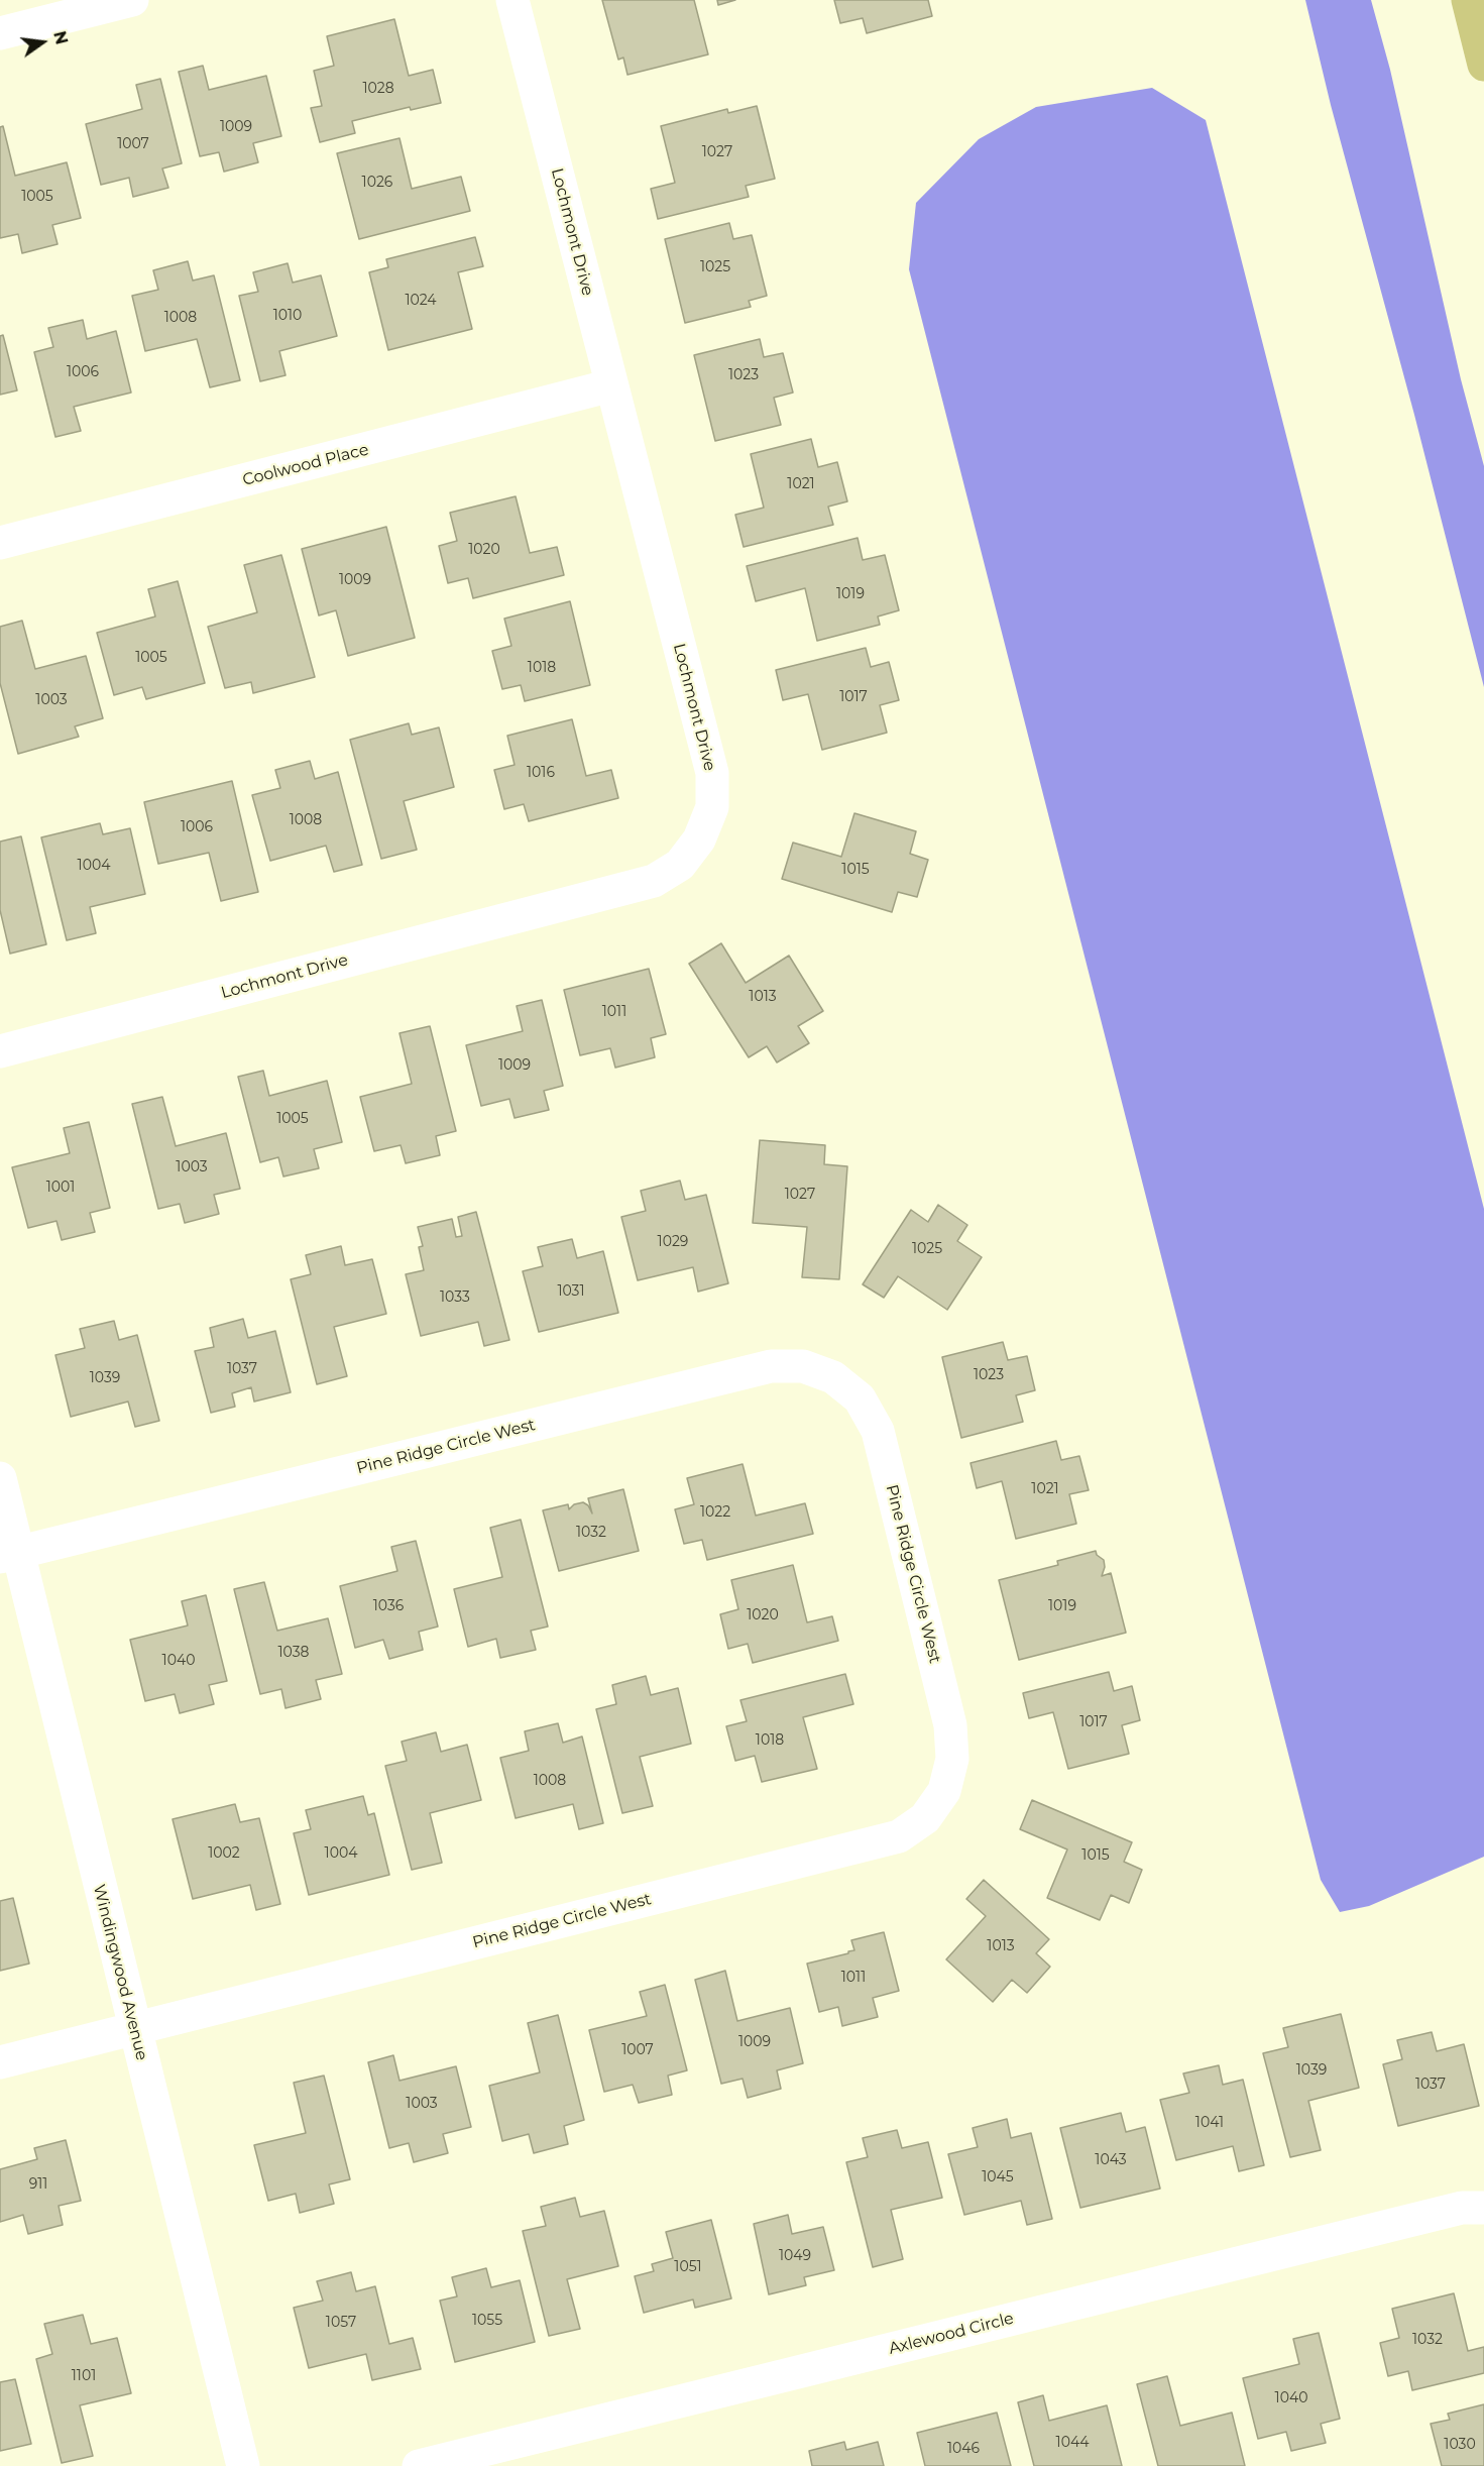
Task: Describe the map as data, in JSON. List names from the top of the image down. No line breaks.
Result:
{"streets":{"street":["Lochmont Drive","Coolwood Place","Pine Ridge Circle West","Windingwood Avenue","Axlewood Circle"]},"crossings":[["Lochmont Drive","Coolwood Place"],["Pine Ridge Circle West","Windingwood Avenue"]],"house_numbers":["1028","1009","1007","1027","1026","1005","1025","1024","1010","1008","1006","1023","1021","1020","1009","1019","1005","1018","1017","1003","1016","1008","1006","1004","1015","1013","1011","1009","1005","1003","1001","1027","1029","1025","1031","1033","1037","1023","1039","1021","1022","1032","1036","1019","1020","1038","1040","1017","1018","1008","1002","1004","1015","1013","1011","1009","1007","1039","1037","1003","1041","1043","1045","911","1049","1051","1055","1057","1032","1101","1040","1044","1030","1046"],"north":"right"}
